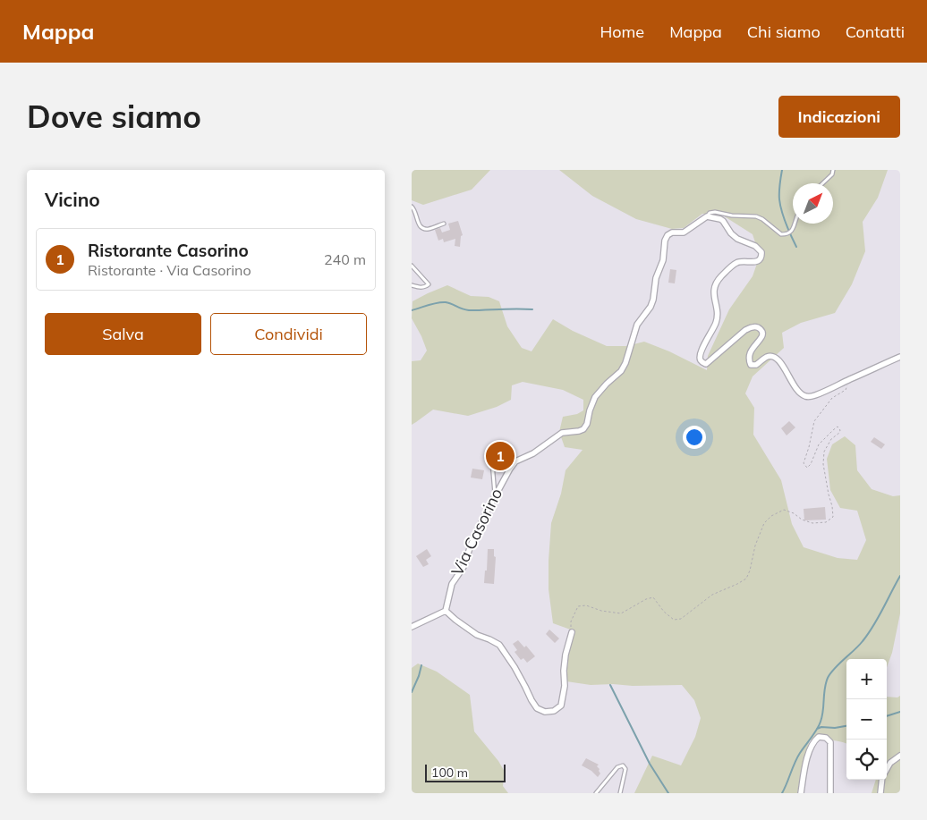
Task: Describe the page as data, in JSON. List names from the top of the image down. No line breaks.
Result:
{"streets":{"street":["Via Casorino"]},"scale_bar":"100 m","north":"top right","page":{"header":"Mappa","nav":["Home","Mappa","Chi siamo","Contatti"],"buttons":["Indicazioni",["Salva","Condividi"]],"title":"Dove siamo","heading":"Vicino","list":[{"mark":"1","name":"Ristorante Casorino","note":"Ristorante · Via Casorino","value":"240 m"}],"pins":"1","map_buttons":["+","−"],"scale":"100 m"}}
